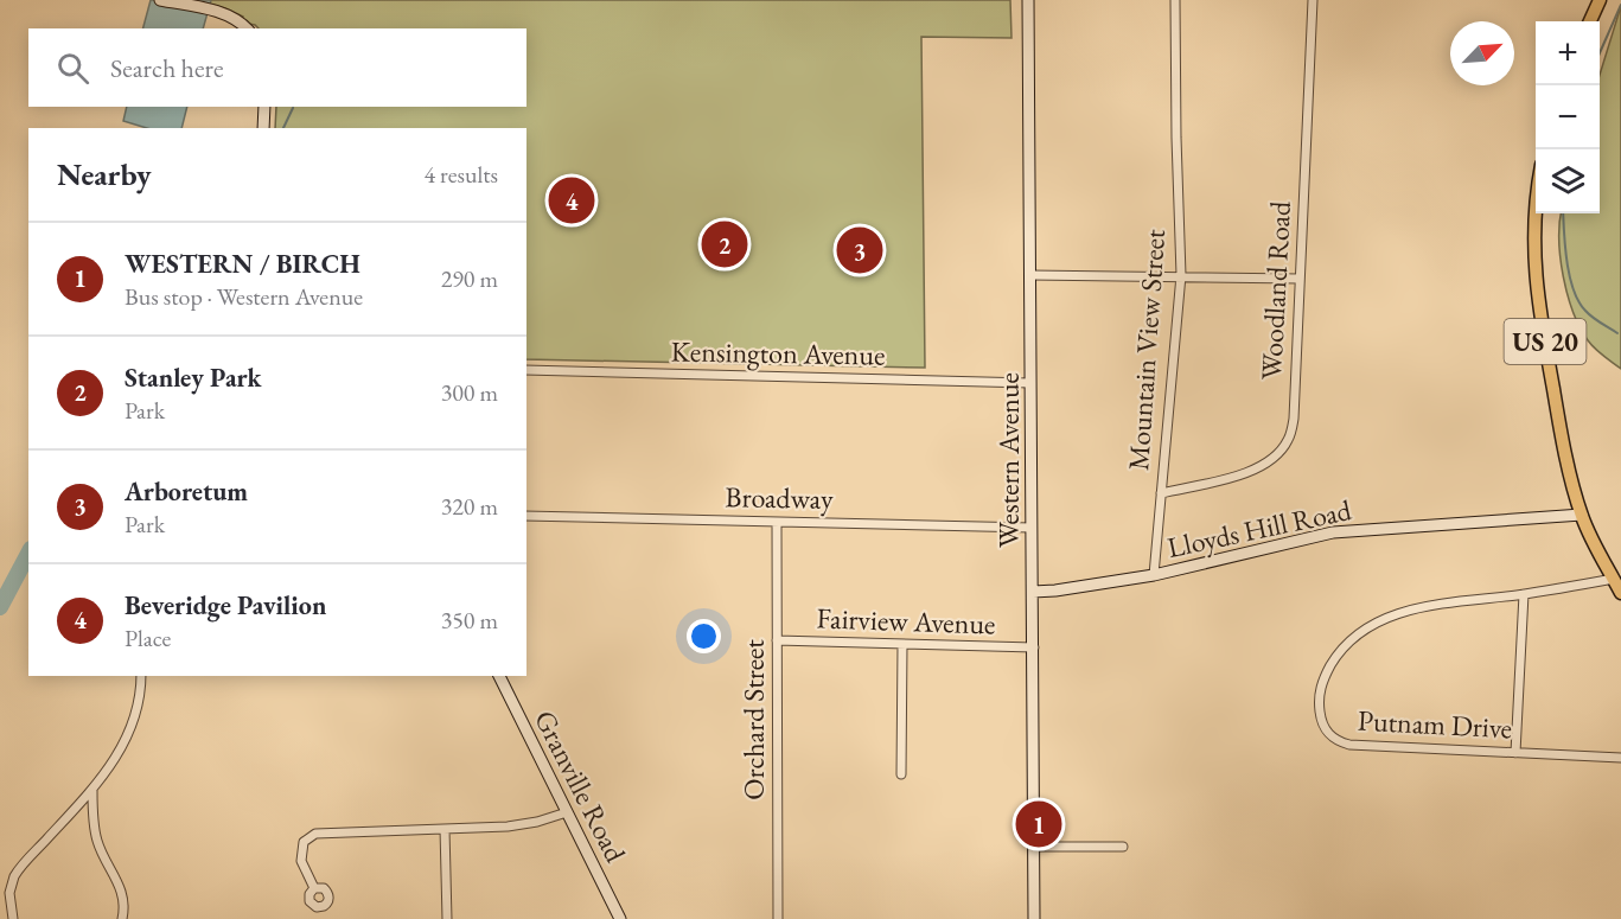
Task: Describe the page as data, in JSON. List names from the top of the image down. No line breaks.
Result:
{"streets":{"main road":["US 20","Western Avenue","Lloyds Hill Road","Granville Road"],"street":["Woodland Road","Mountain View Street","Kensington Avenue","Broadway","Fairview Avenue","Orchard Street","Putnam Drive"]},"crossings":[["Woodland Road","Mountain View Street"],["US 20","Lloyds Hill Road"],["US 20","Putnam Drive"],["Mountain View Street","Lloyds Hill Road"],["Kensington Avenue","Western Avenue"],["Western Avenue","Broadway"],["Western Avenue","Lloyds Hill Road"],["Western Avenue","Fairview Avenue"],["Broadway","Orchard Street"],["Fairview Avenue","Orchard Street"]],"north":"top right","page":{"map_buttons":["+","−"],"search":"Search here","heading":["Nearby","4 results"],"pins":["4","2","3","1"],"list":[{"mark":"1","name":"WESTERN / BIRCH","note":"Bus stop · Western Avenue","value":"290 m"},{"mark":"2","name":"Stanley Park","note":"Park","value":"300 m"},{"mark":"3","name":"Arboretum","note":"Park","value":"320 m"},{"mark":"4","name":"Beveridge Pavilion","note":"Place","value":"350 m"}]}}
